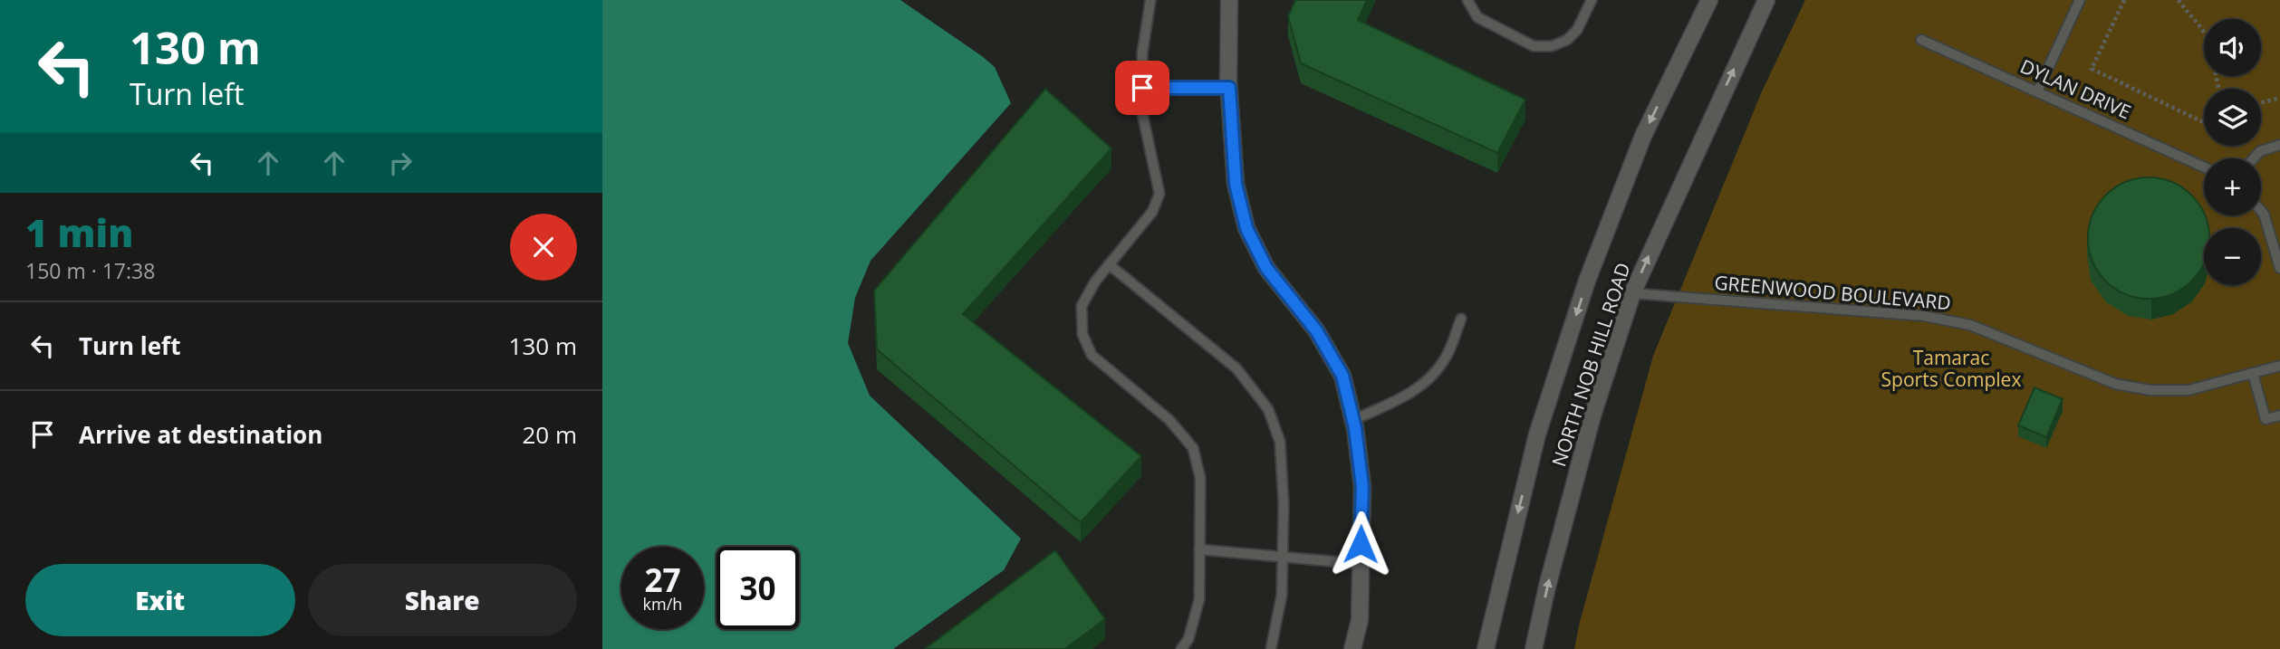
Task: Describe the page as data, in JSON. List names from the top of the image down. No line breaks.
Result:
{"streets":{"main road":["NORTH NOB HILL ROAD"],"lane":["DYLAN DRIVE","GREENWOOD BOULEVARD"]},"crossings":[["GREENWOOD BOULEVARD","NORTH NOB HILL ROAD"]],"parks":["Tamarac Sports Complex"],"page":{"turn":["130 m","Turn left"],"map_buttons":["+","−"],"heading":["1 min","150 m · 17:38"],"list":[{"name":"Turn left","value":"130 m"},{"name":"Arrive at destination","value":"20 m"}],"speed":"27 km/h","limit":"30","buttons":["Exit","Share"]}}
